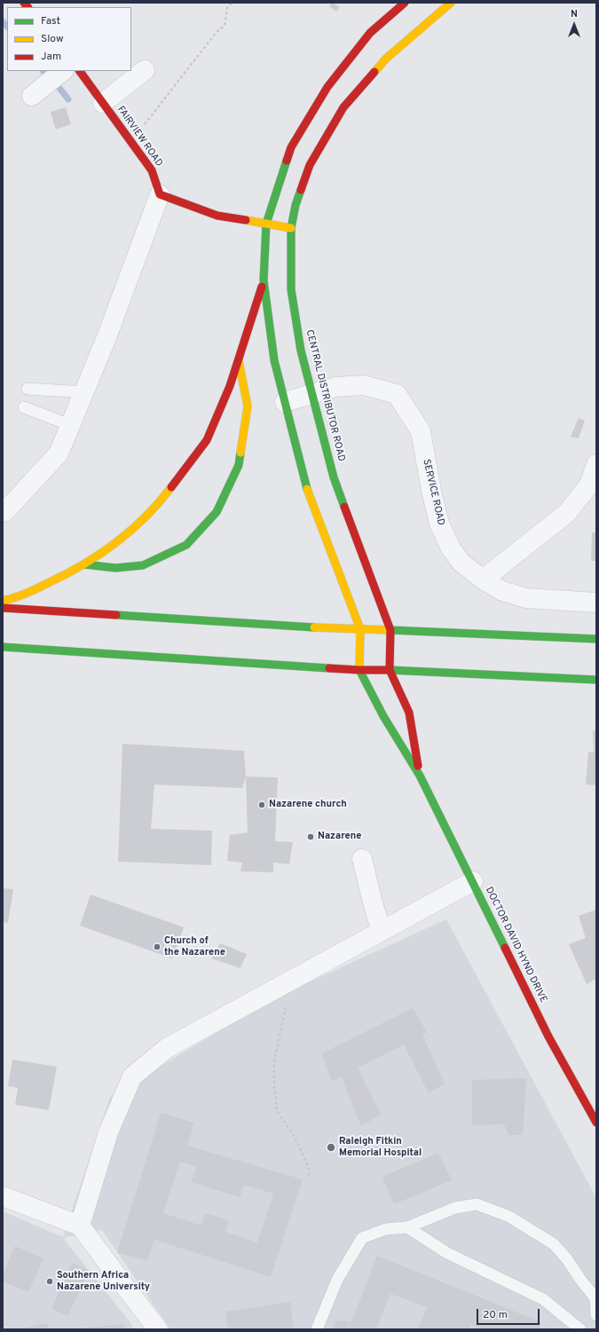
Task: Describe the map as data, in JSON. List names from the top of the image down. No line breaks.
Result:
{"streets":{"main road":["FAIRVIEW ROAD","CENTRAL DISTRIBUTOR ROAD","DOCTOR DAVID HYND DRIVE"],"street":["SERVICE ROAD"]},"crossings":[["CENTRAL DISTRIBUTOR ROAD","SERVICE ROAD"],["CENTRAL DISTRIBUTOR ROAD","DOCTOR DAVID HYND DRIVE"]],"places":["Nazarene church","Nazarene","Church of the Nazarene","Raleigh Fitkin Memorial Hospital","Southern Africa Nazarene University"],"legend":["Fast","Slow","Jam"],"scale_bar":"20 m","north":"top"}
